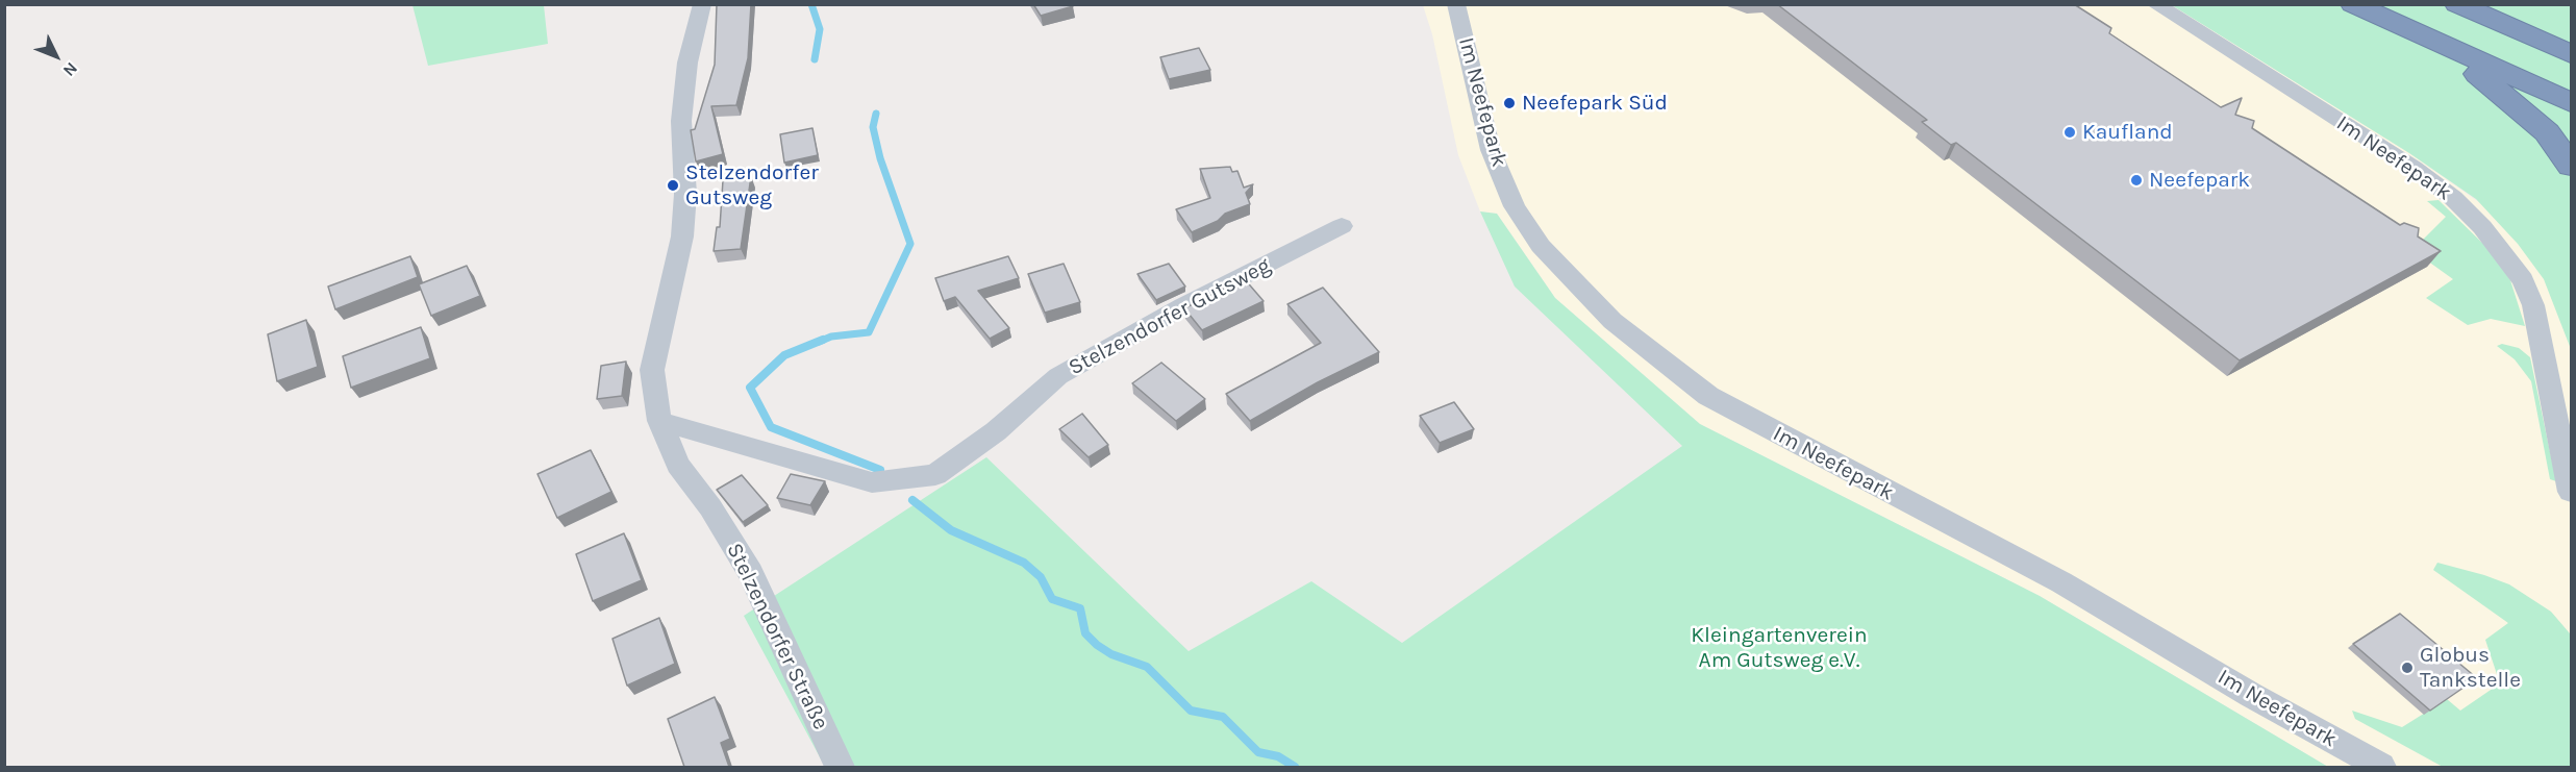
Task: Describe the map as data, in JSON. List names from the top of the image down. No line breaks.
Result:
{"streets":{"street":["Im Neefepark","Stelzendorfer Gutsweg","Stelzendorfer Straße"]},"crossings":[["Stelzendorfer Gutsweg","Stelzendorfer Straße"]],"parks":["Kleingartenverein Am Gutsweg e.V."],"places":["Neefepark Süd","Kaufland","Neefepark","Stelzendorfer Gutsweg","Globus Tankstelle"],"north":"bottom right"}
